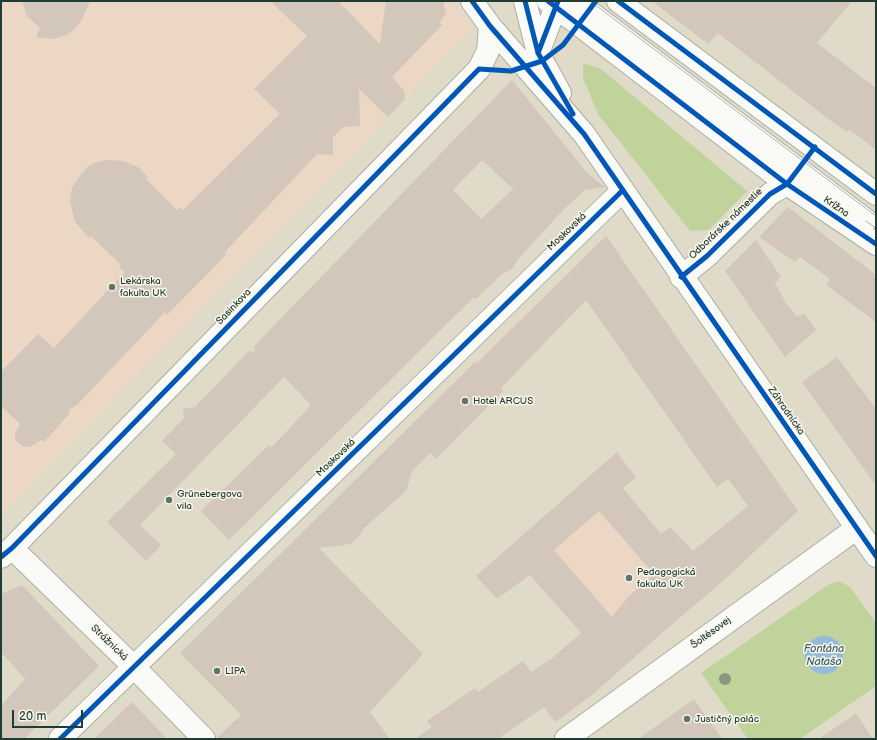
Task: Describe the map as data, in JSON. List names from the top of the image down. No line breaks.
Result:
{"streets":{"street":["Krížna","Odborárske námestie","Moskovská","Sasinkova","Záhradnícka","Šoltésovej","Strážnická"]},"crossings":[["Krížna","Odborárske námestie"],["Odborárske námestie","Záhradnícka"],["Moskovská","Strážnická"],["Sasinkova","Strážnická"],["Záhradnícka","Šoltésovej"]],"water":["Fontána Nataša"],"places":["Lekárska fakulta UK","Hotel ARCUS","Grünebergova vila","Pedagogická fakulta UK","LIPA","Justičný palác"],"scale_bar":"20 m"}
